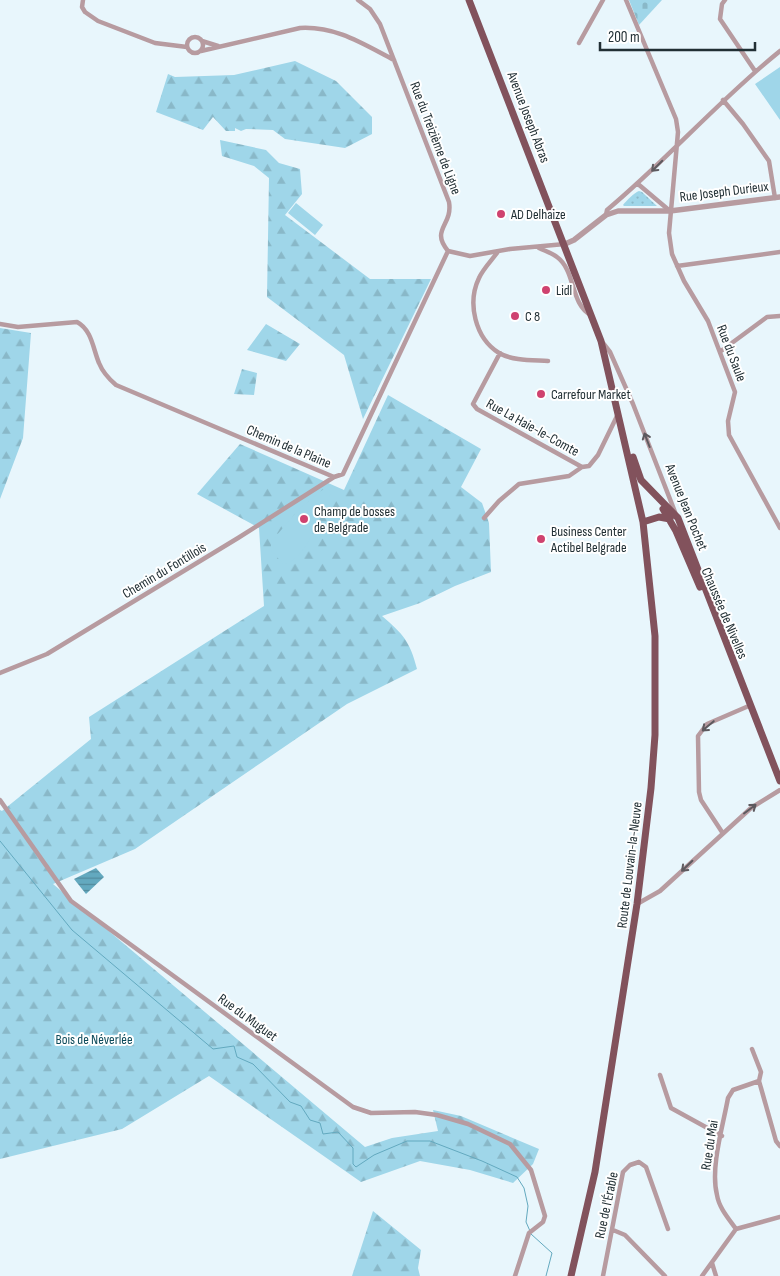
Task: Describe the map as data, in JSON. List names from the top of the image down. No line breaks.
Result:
{"streets":{"main road":["Avenue Joseph Abras","Avenue Jean Pochet","Chaussée de Nivelles","Route de Louvain-la-Neuve"],"street":["Rue du Treizième de Ligne","Rue Joseph Durieux","Rue du Saule","Rue La Haie-le-Comte","Chemin de la Plaine","Chemin du Fontillois","Rue du Muguet","Rue du Mai","Rue de l'Érable"]},"crossings":[["Avenue Joseph Abras","Avenue Jean Pochet"],["Rue du Treizième de Ligne","Chemin de la Plaine"],["Rue Joseph Durieux","Rue du Saule"],["Chemin de la Plaine","Chemin du Fontillois"],["Avenue Jean Pochet","Chaussée de Nivelles"]],"parks":["Bois de Néverlée"],"places":["AD Delhaize","Lidl","C 8","Carrefour Market","Champ de bosses de Belgrade","Business Center Actibel Belgrade"],"scale_bar":"200 m"}
